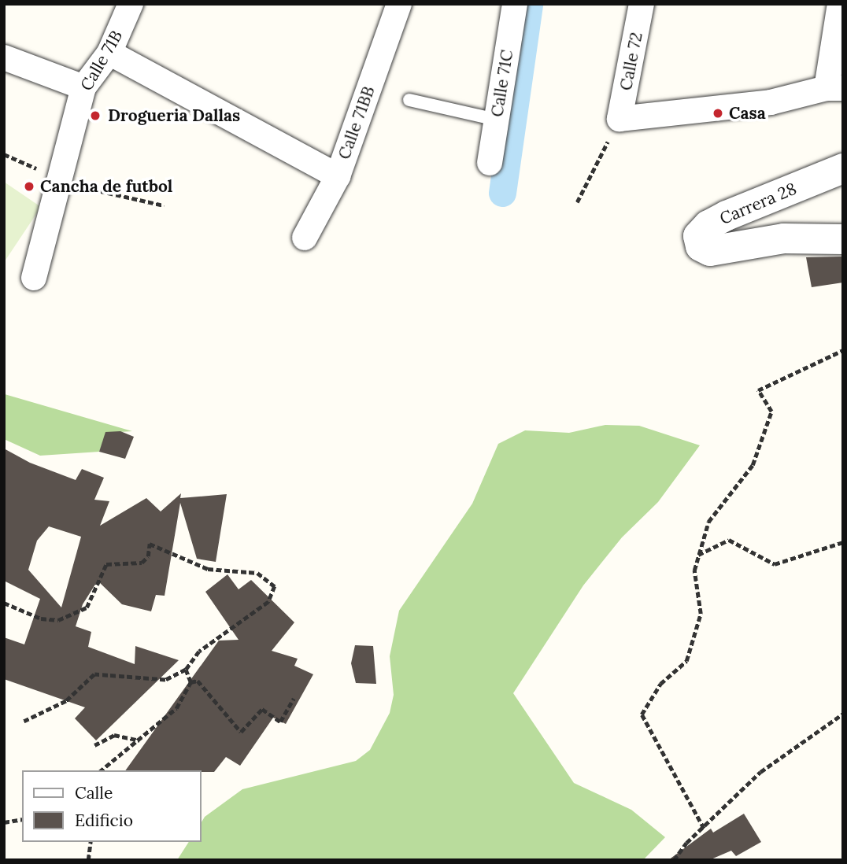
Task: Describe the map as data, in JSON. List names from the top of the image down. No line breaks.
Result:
{"streets":{"street":["Calle 71B","Calle 72","Calle 71C","Calle 71BB","Carrera 28"]},"places":["Casa","Drogueria Dallas","Cancha de futbol"],"legend":["Calle","Edificio"]}
